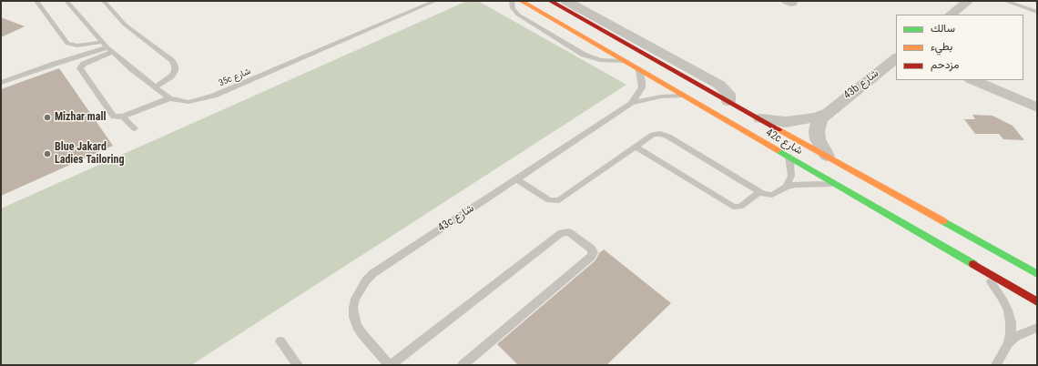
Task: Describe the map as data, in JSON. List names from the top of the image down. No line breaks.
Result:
{"streets":{"street":["43b شارع","42c شارع"],"lane":["35c شارع","43c شارع"]},"crossings":[["43b شارع","42c شارع"],["42c شارع","43c شارع"]],"places":["Mizhar mall","Blue Jakard Ladies Tailoring"],"legend":["سالك","بطيء","مزدحم"]}
